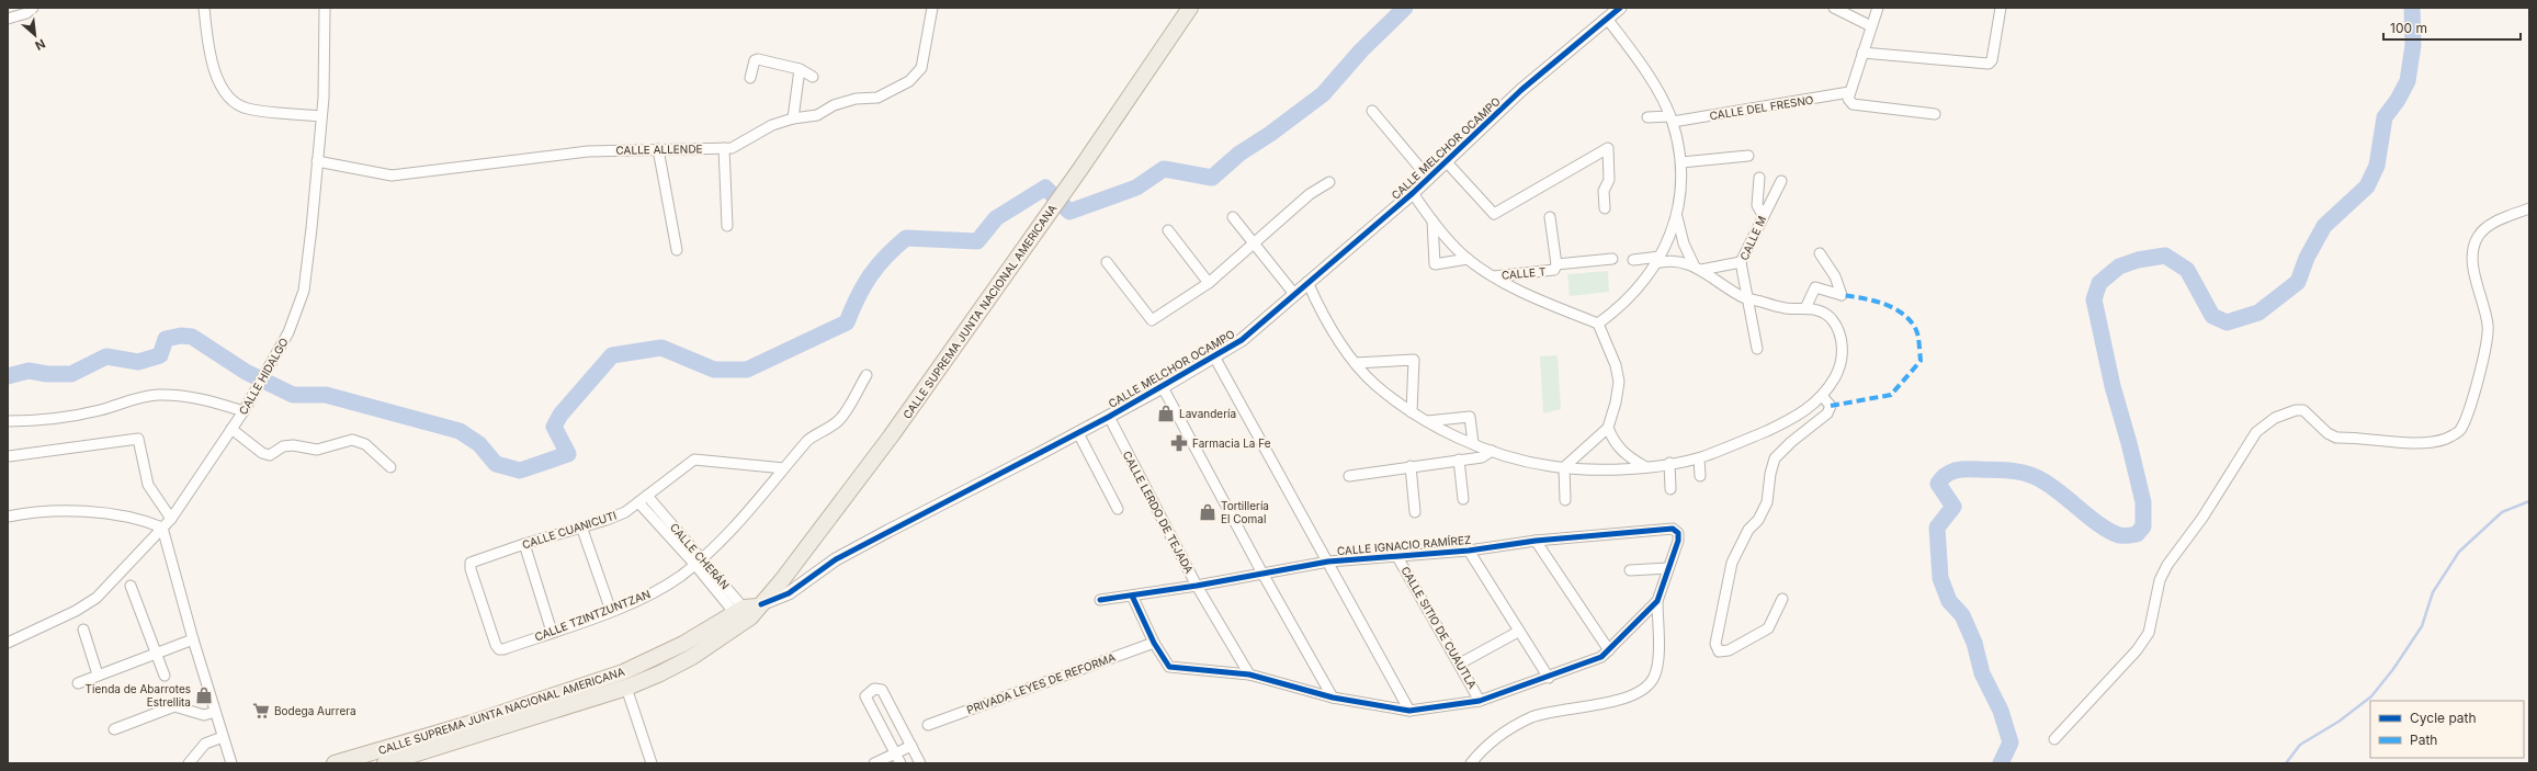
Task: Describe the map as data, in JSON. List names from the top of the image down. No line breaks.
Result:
{"streets":{"main road":["CALLE SUPREMA JUNTA NACIONAL AMERICANA"],"street":["CALLE DEL FRESNO","CALLE MELCHOR OCAMPO","CALLE ALLENDE","CALLE M","CALLE T","CALLE HIDALGO","CALLE LERDO DE TEJADA","CALLE CUANICUTI","CALLE IGNACIO RAMÍREZ","CALLE CHERÁN","CALLE TZINTZUNTZAN","CALLE SITIO DE CUAUTLA","PRIVADA LEYES DE REFORMA"]},"crossings":[["CALLE MELCHOR OCAMPO","CALLE SUPREMA JUNTA NACIONAL AMERICANA"],["CALLE MELCHOR OCAMPO","CALLE LERDO DE TEJADA"],["CALLE MELCHOR OCAMPO","CALLE CHERÁN"],["CALLE ALLENDE","CALLE HIDALGO"],["CALLE SUPREMA JUNTA NACIONAL AMERICANA","CALLE CHERÁN"],["CALLE LERDO DE TEJADA","CALLE IGNACIO RAMÍREZ"],["CALLE CUANICUTI","CALLE CHERÁN"],["CALLE CUANICUTI","CALLE TZINTZUNTZAN"],["CALLE IGNACIO RAMÍREZ","CALLE SITIO DE CUAUTLA"],["CALLE CHERÁN","CALLE TZINTZUNTZAN"]],"places":{"shop":["Lavandería","Tortillería El Comal","Tienda de Abarrotes Estrellita"],"pharmacy":["Farmacia La Fe"],"supermarket":["Bodega Aurrera"]},"legend":["Cycle path","Path"],"scale_bar":"100 m","north":"bottom right"}
